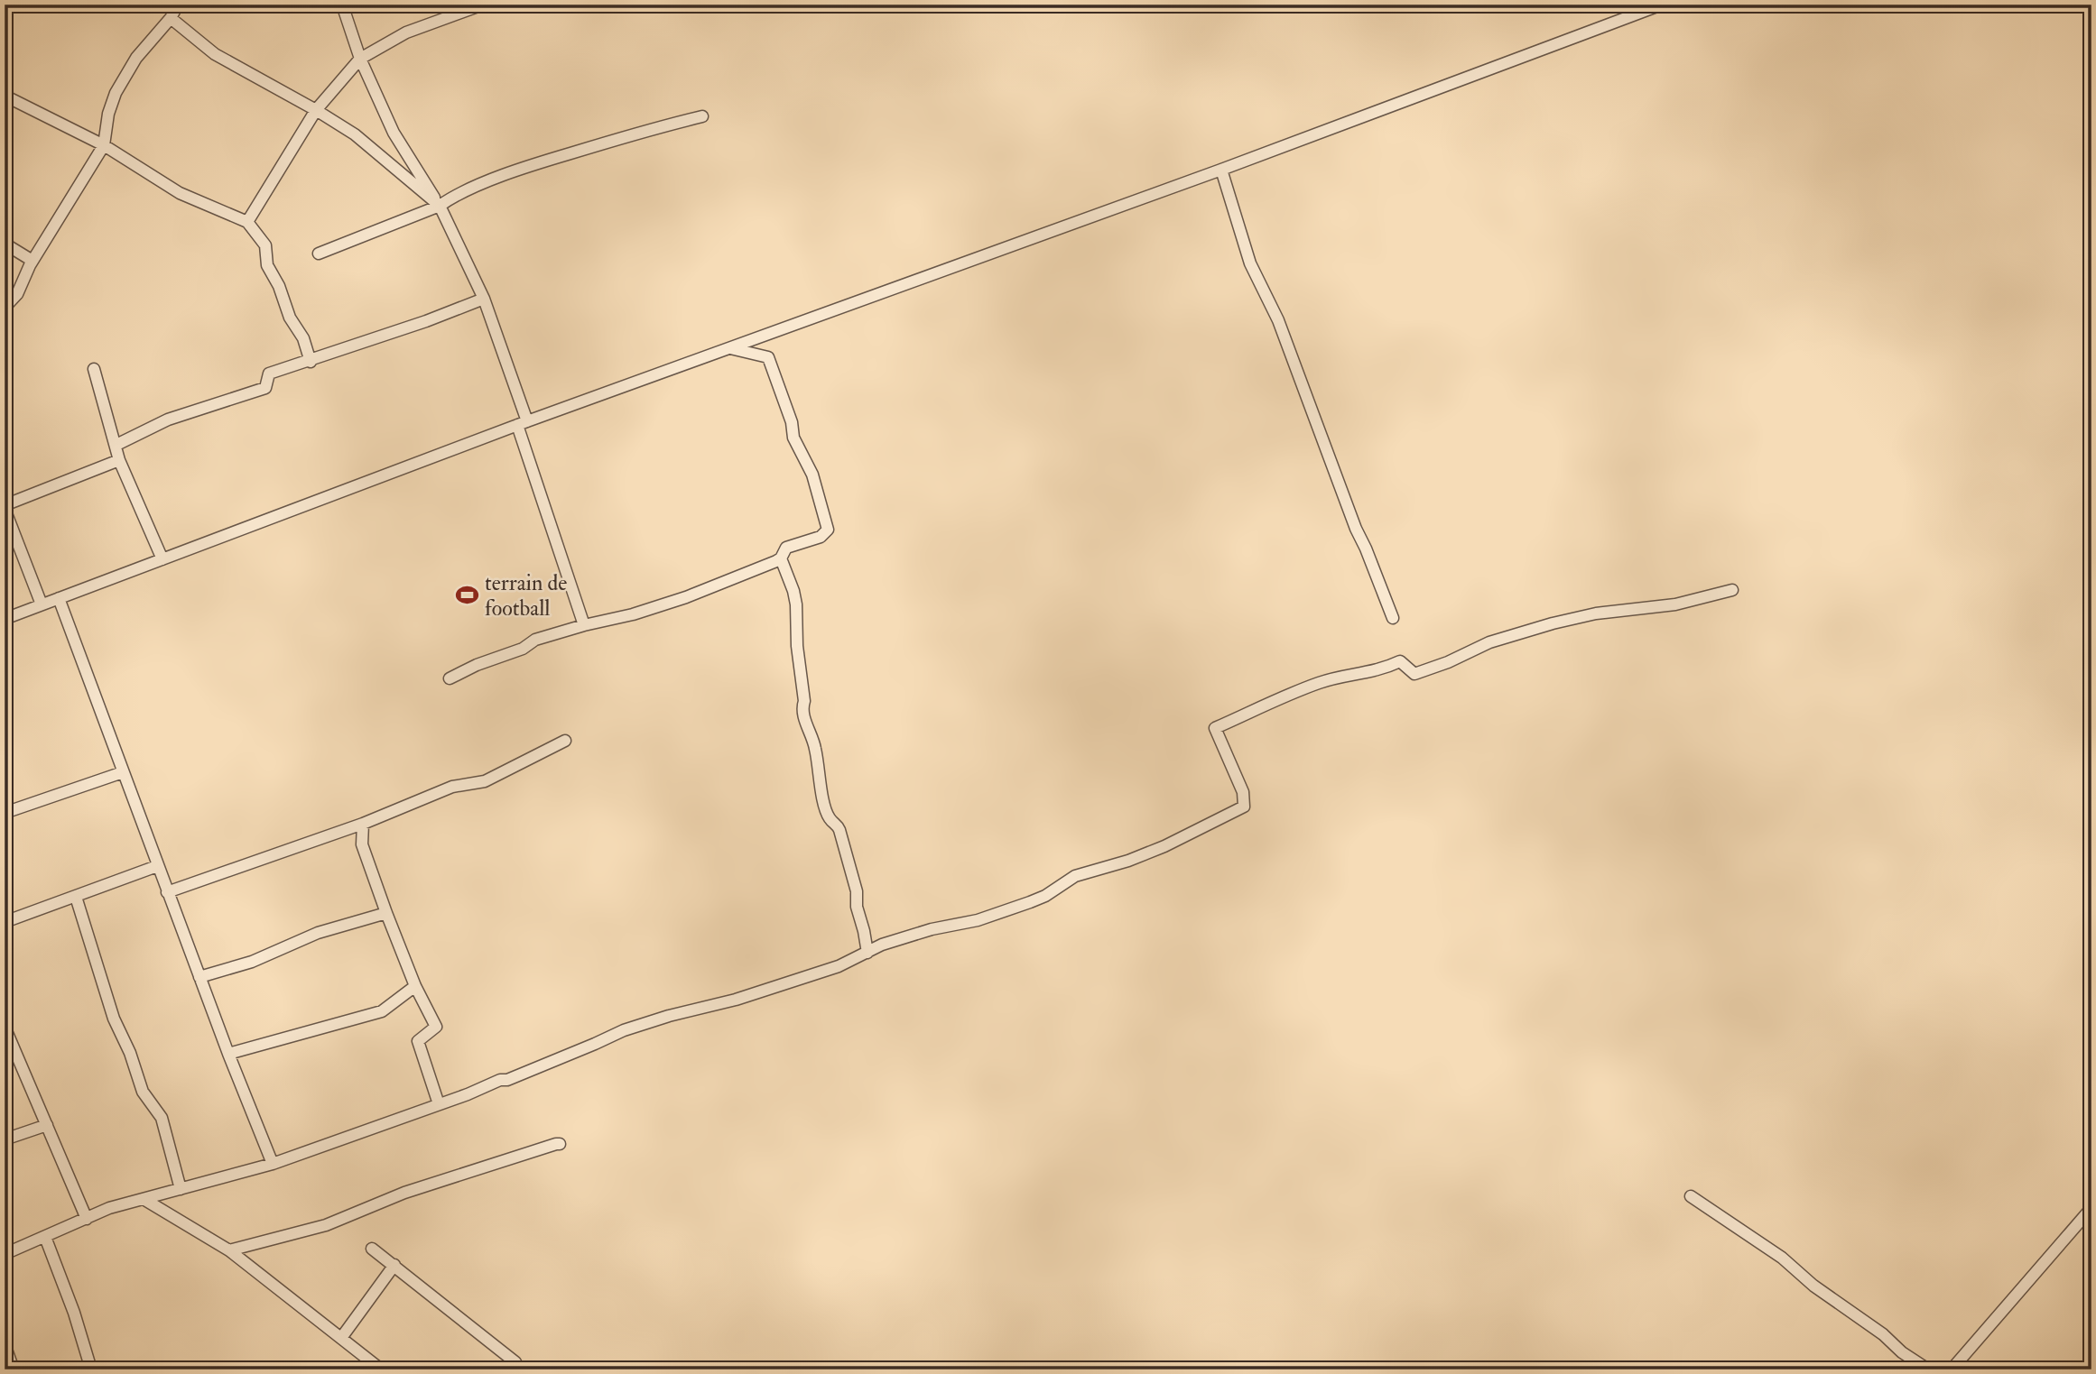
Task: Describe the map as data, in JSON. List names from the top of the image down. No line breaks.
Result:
{"places":{"sports":["terrain de football"]}}
